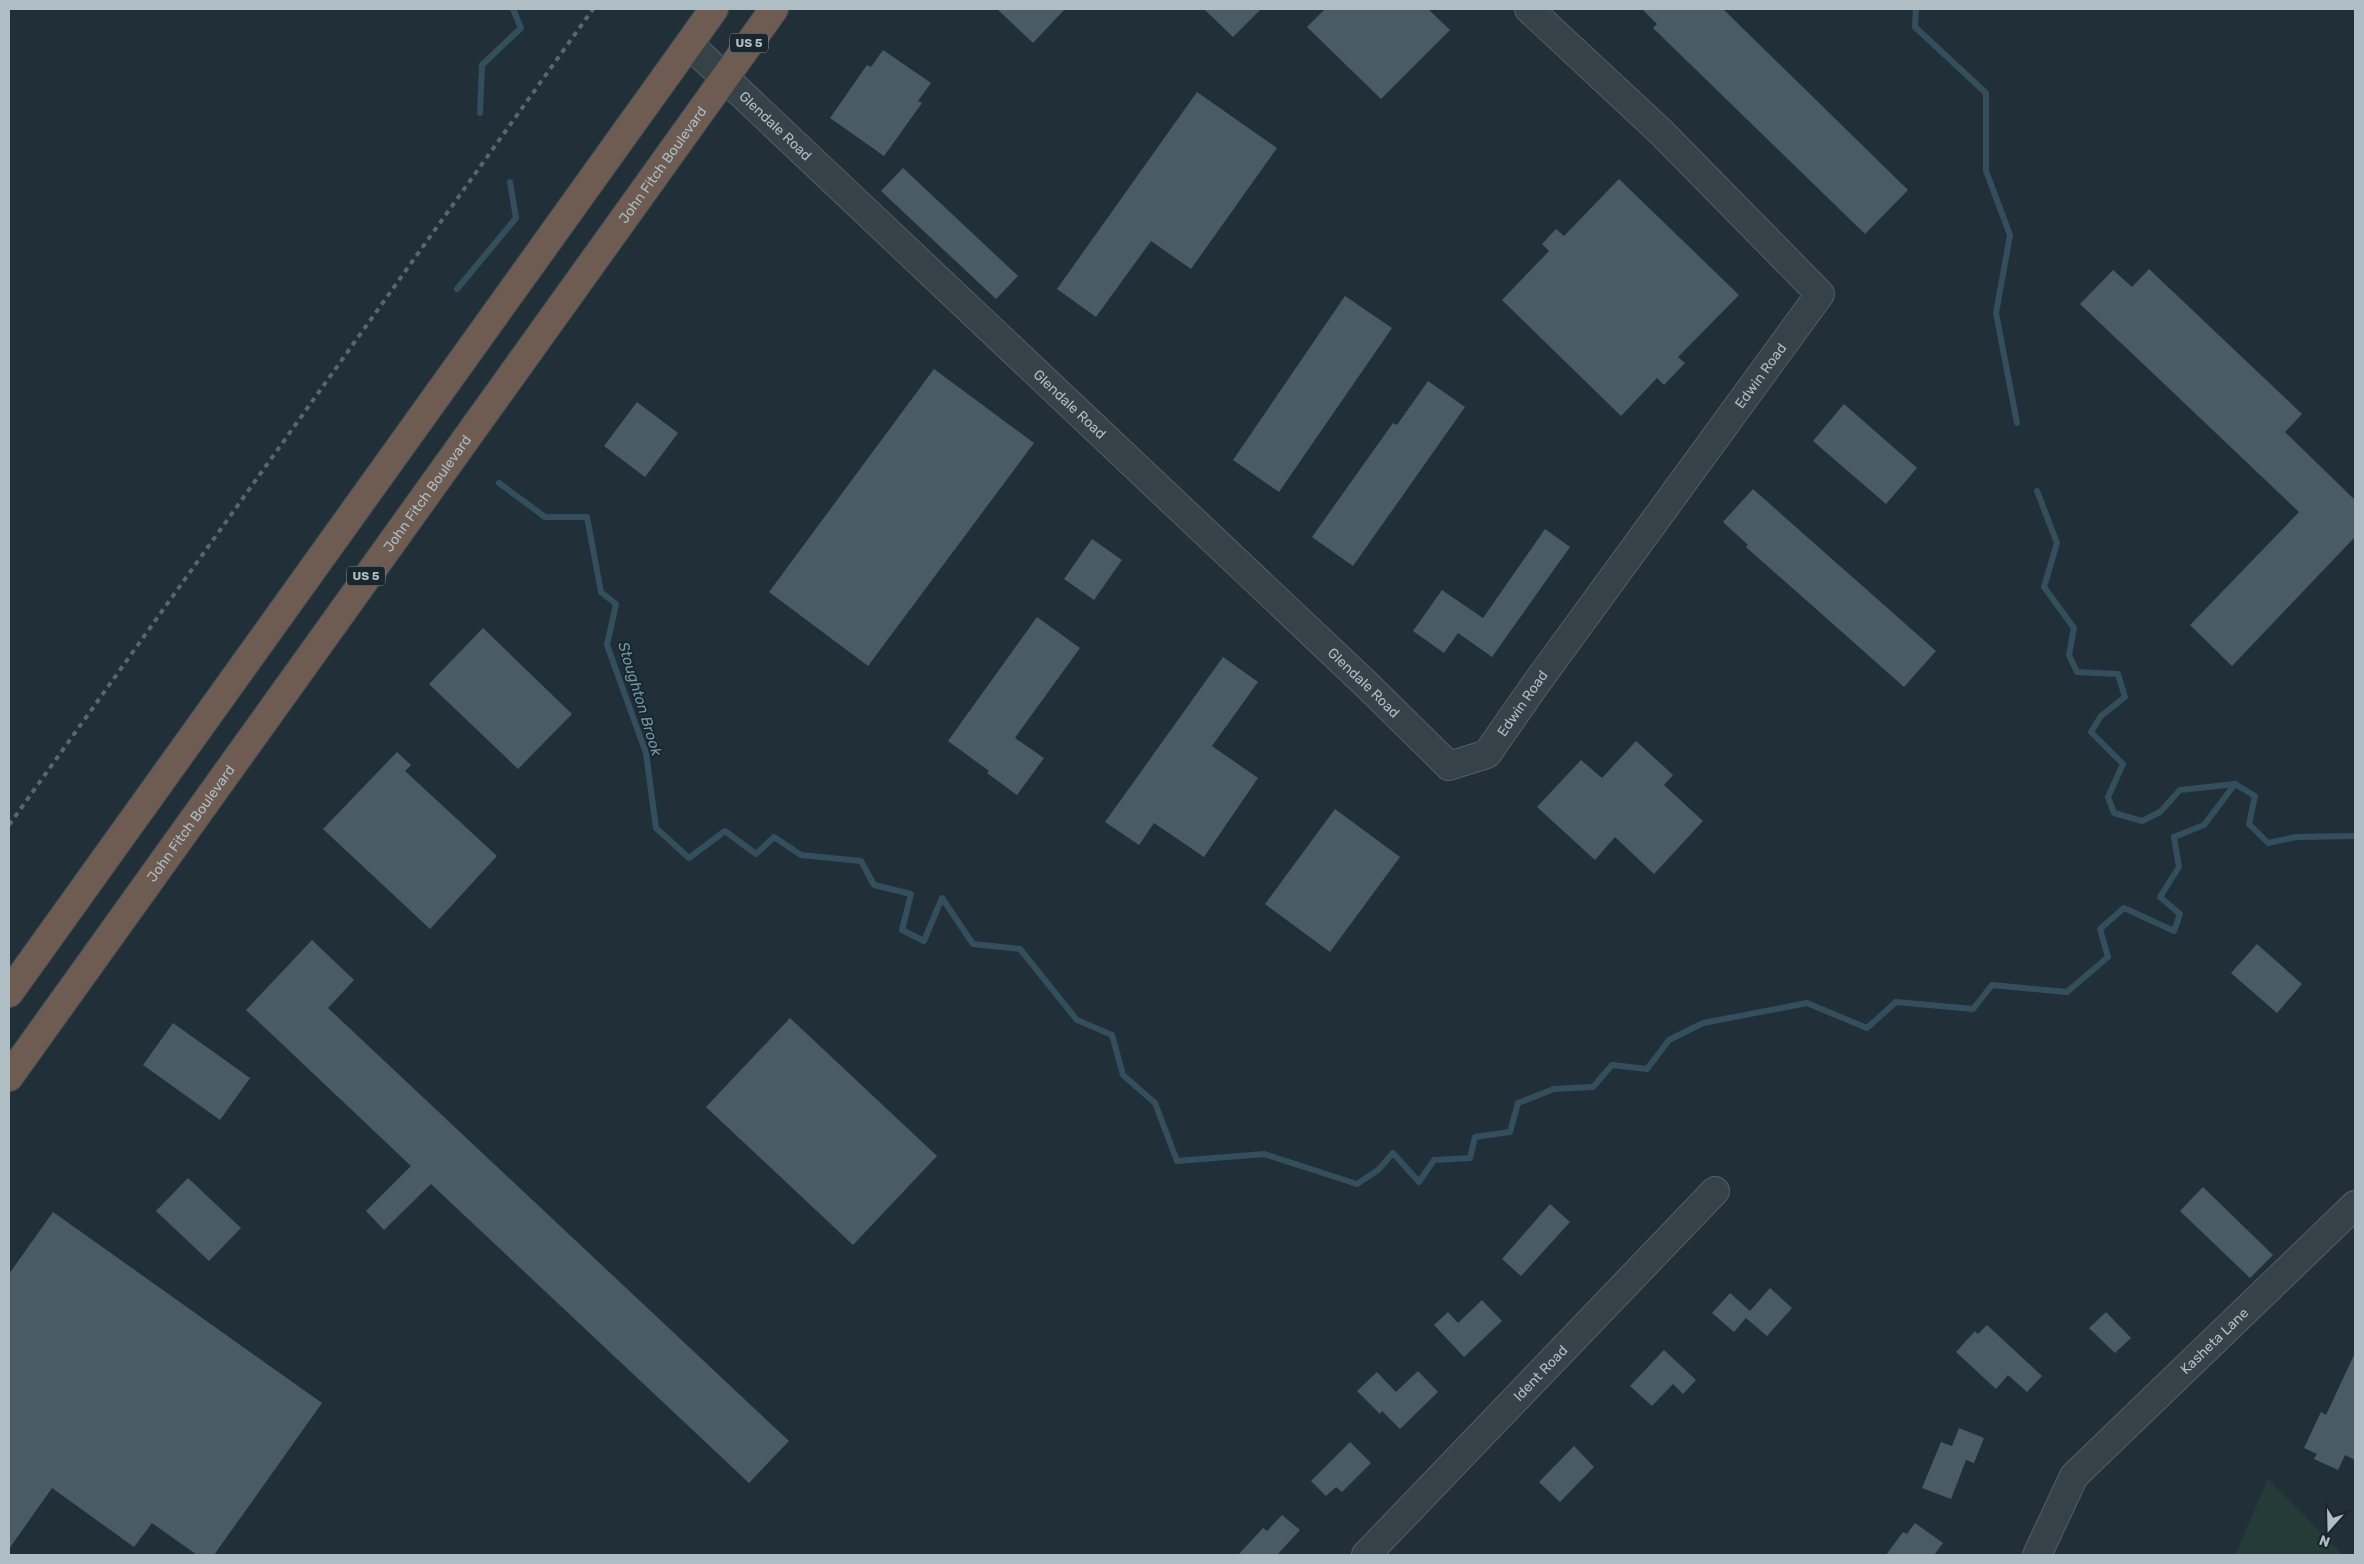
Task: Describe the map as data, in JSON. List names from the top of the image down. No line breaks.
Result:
{"streets":{"highway":["US 5","John Fitch Boulevard"],"street":["Glendale Road","Edwin Road","Kasheta Lane","Ident Road"]},"crossings":[["Glendale Road","John Fitch Boulevard"],["Glendale Road","Edwin Road"]],"water":["Stoughton Brook"],"north":"bottom"}
